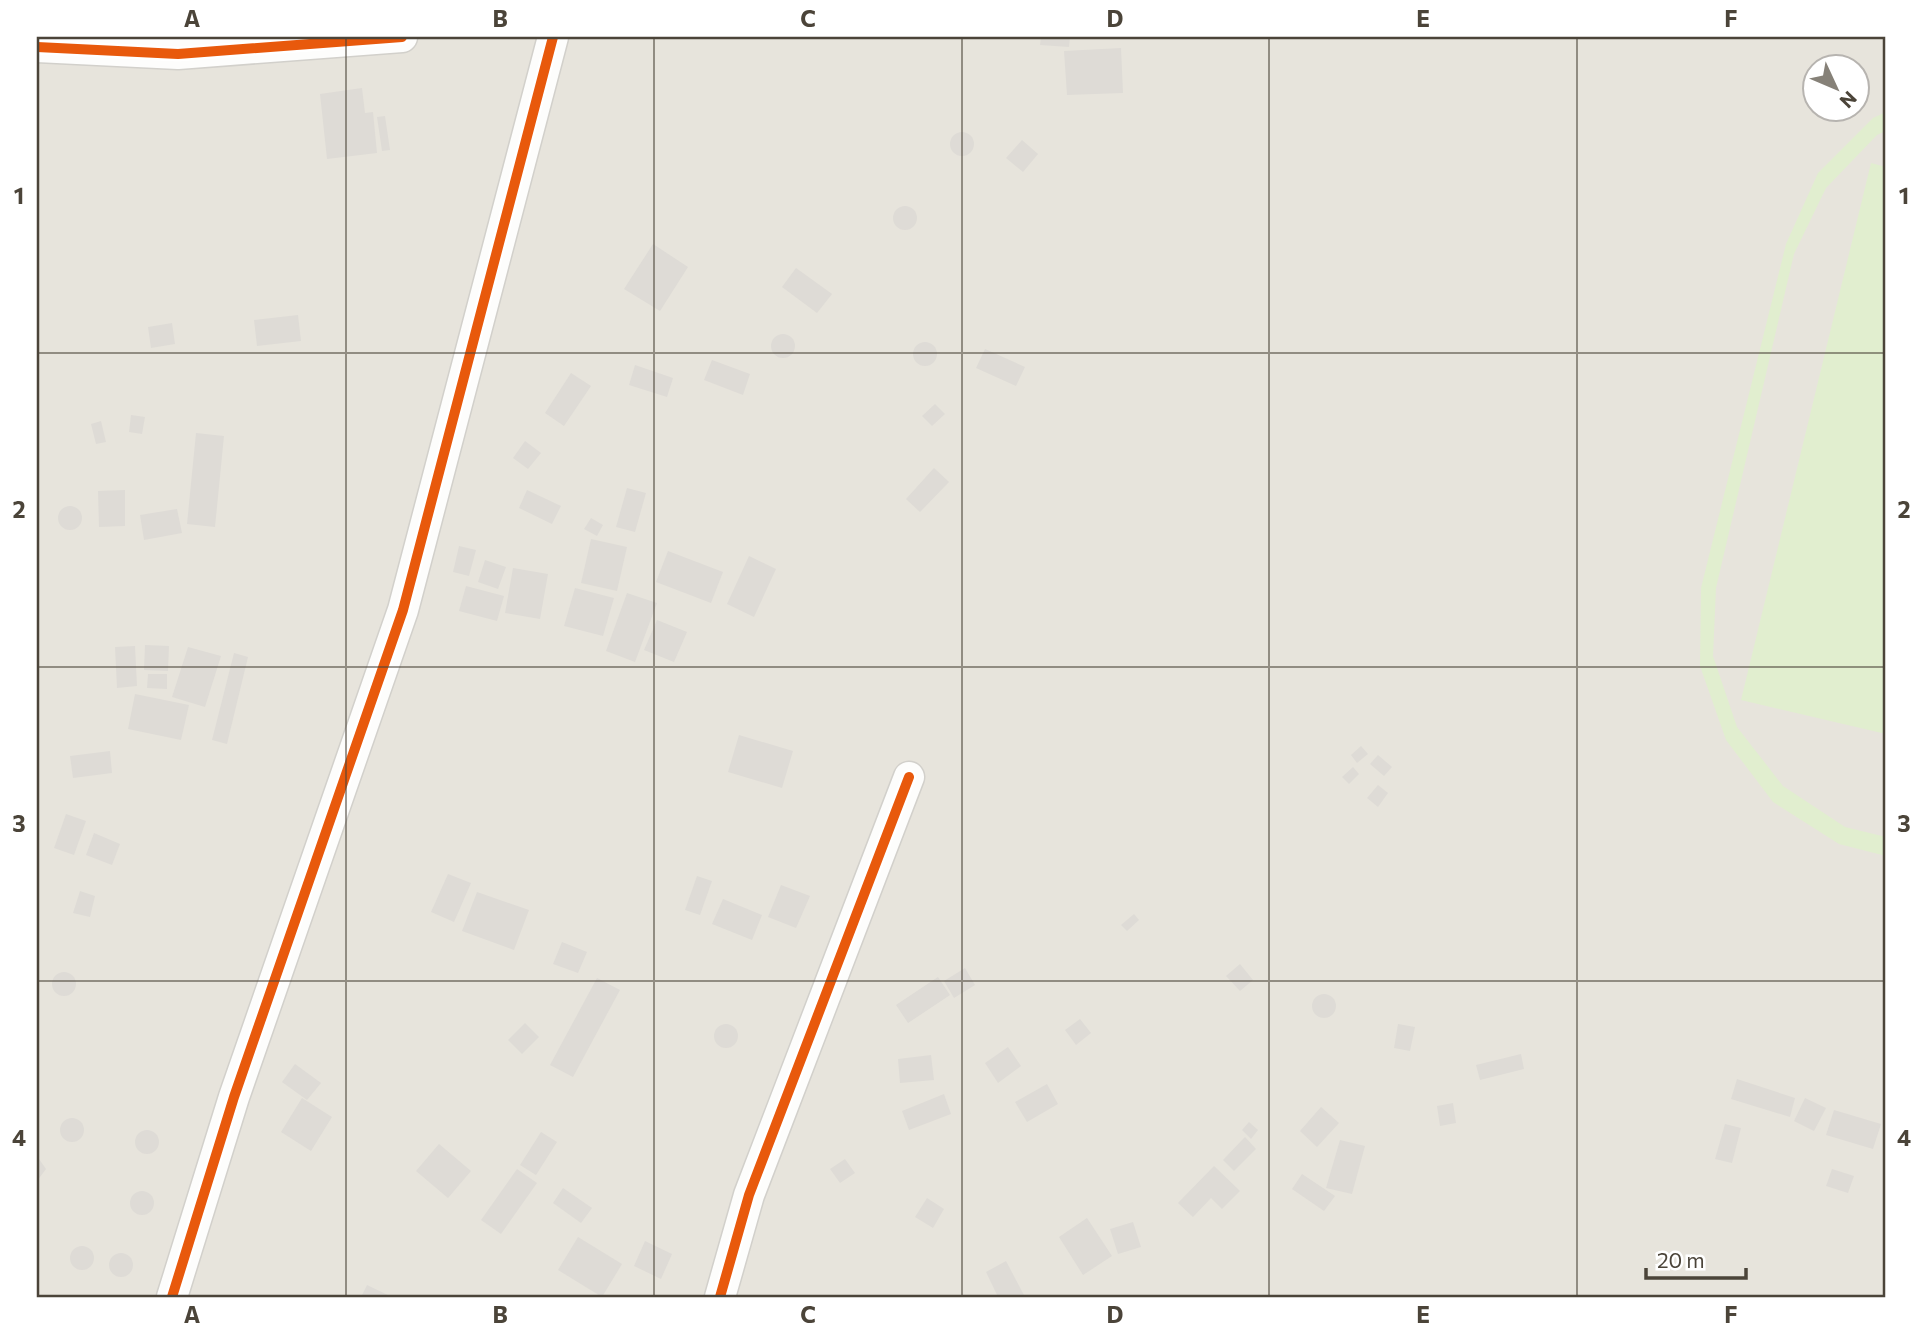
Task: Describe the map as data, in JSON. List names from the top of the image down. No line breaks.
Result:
{"scale_bar":"20 m","north":"bottom right","grid":{"columns":["A","B","C","D","E","F"],"rows":["1","2","3","4"]}}
